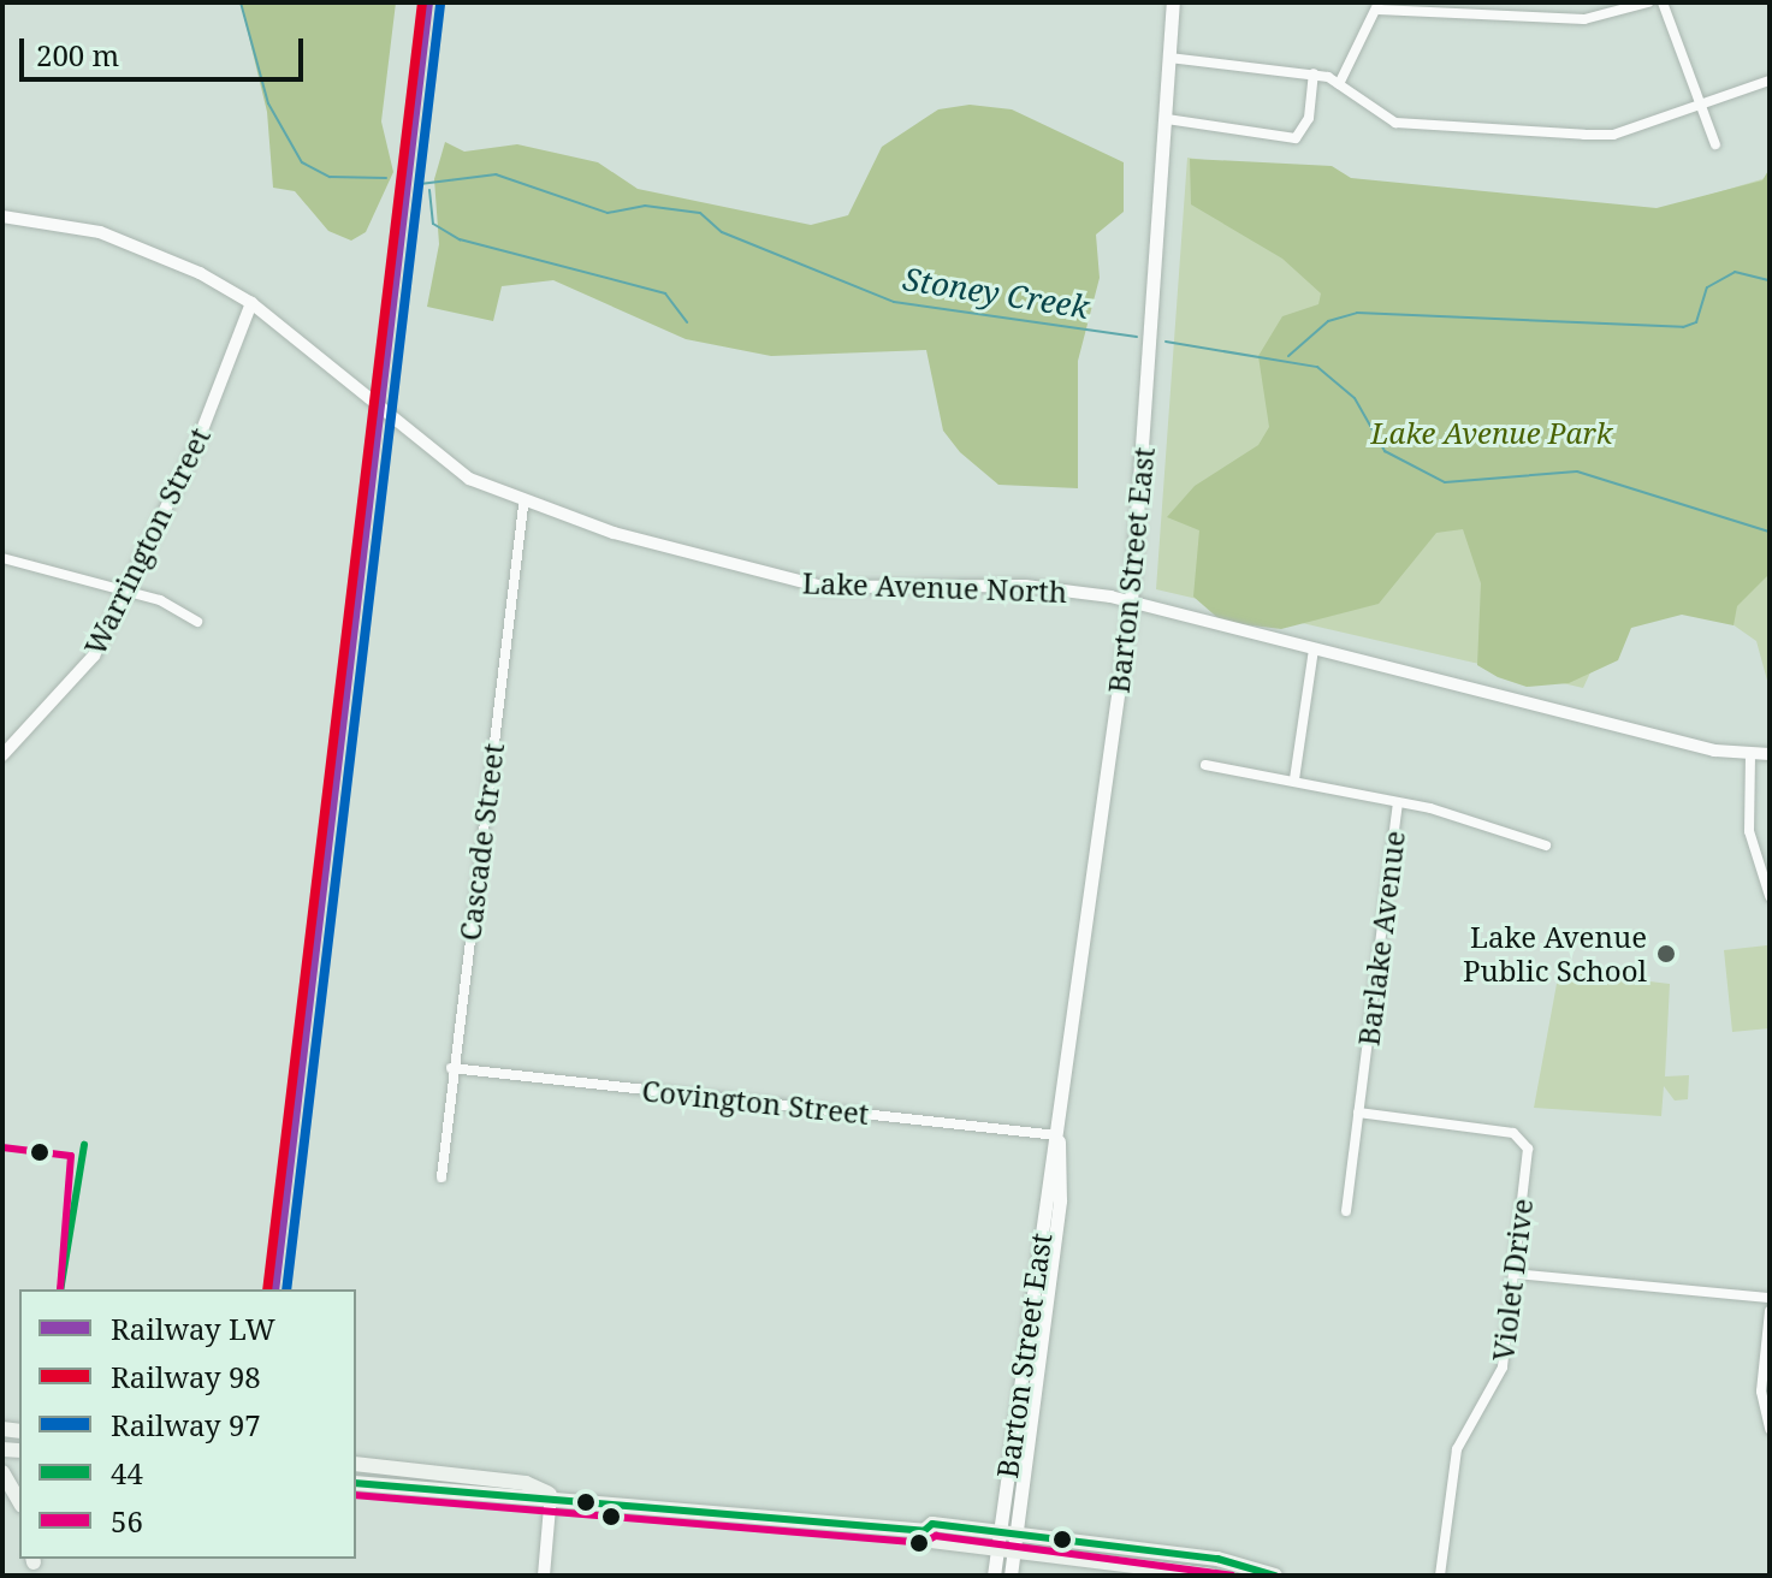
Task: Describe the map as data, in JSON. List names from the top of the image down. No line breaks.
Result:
{"streets":{"main road":["Barton Street East"],"street":["Warrington Street","Lake Avenue North","Cascade Street","Barlake Avenue","Covington Street","Violet Drive"]},"crossings":[["Warrington Street","Lake Avenue North"],["Barton Street East","Lake Avenue North"],["Barton Street East","Covington Street"],["Lake Avenue North","Cascade Street"],["Cascade Street","Covington Street"],["Barlake Avenue","Violet Drive"]],"water":["Stoney Creek"],"parks":["Lake Avenue Park"],"places":["Lake Avenue Public School"],"lines":["rail line LW","rail line 98","rail line 97","transit line 44","transit line 56"],"legend":["Railway LW","Railway 98","Railway 97","44","56"],"scale_bar":"200 m"}
